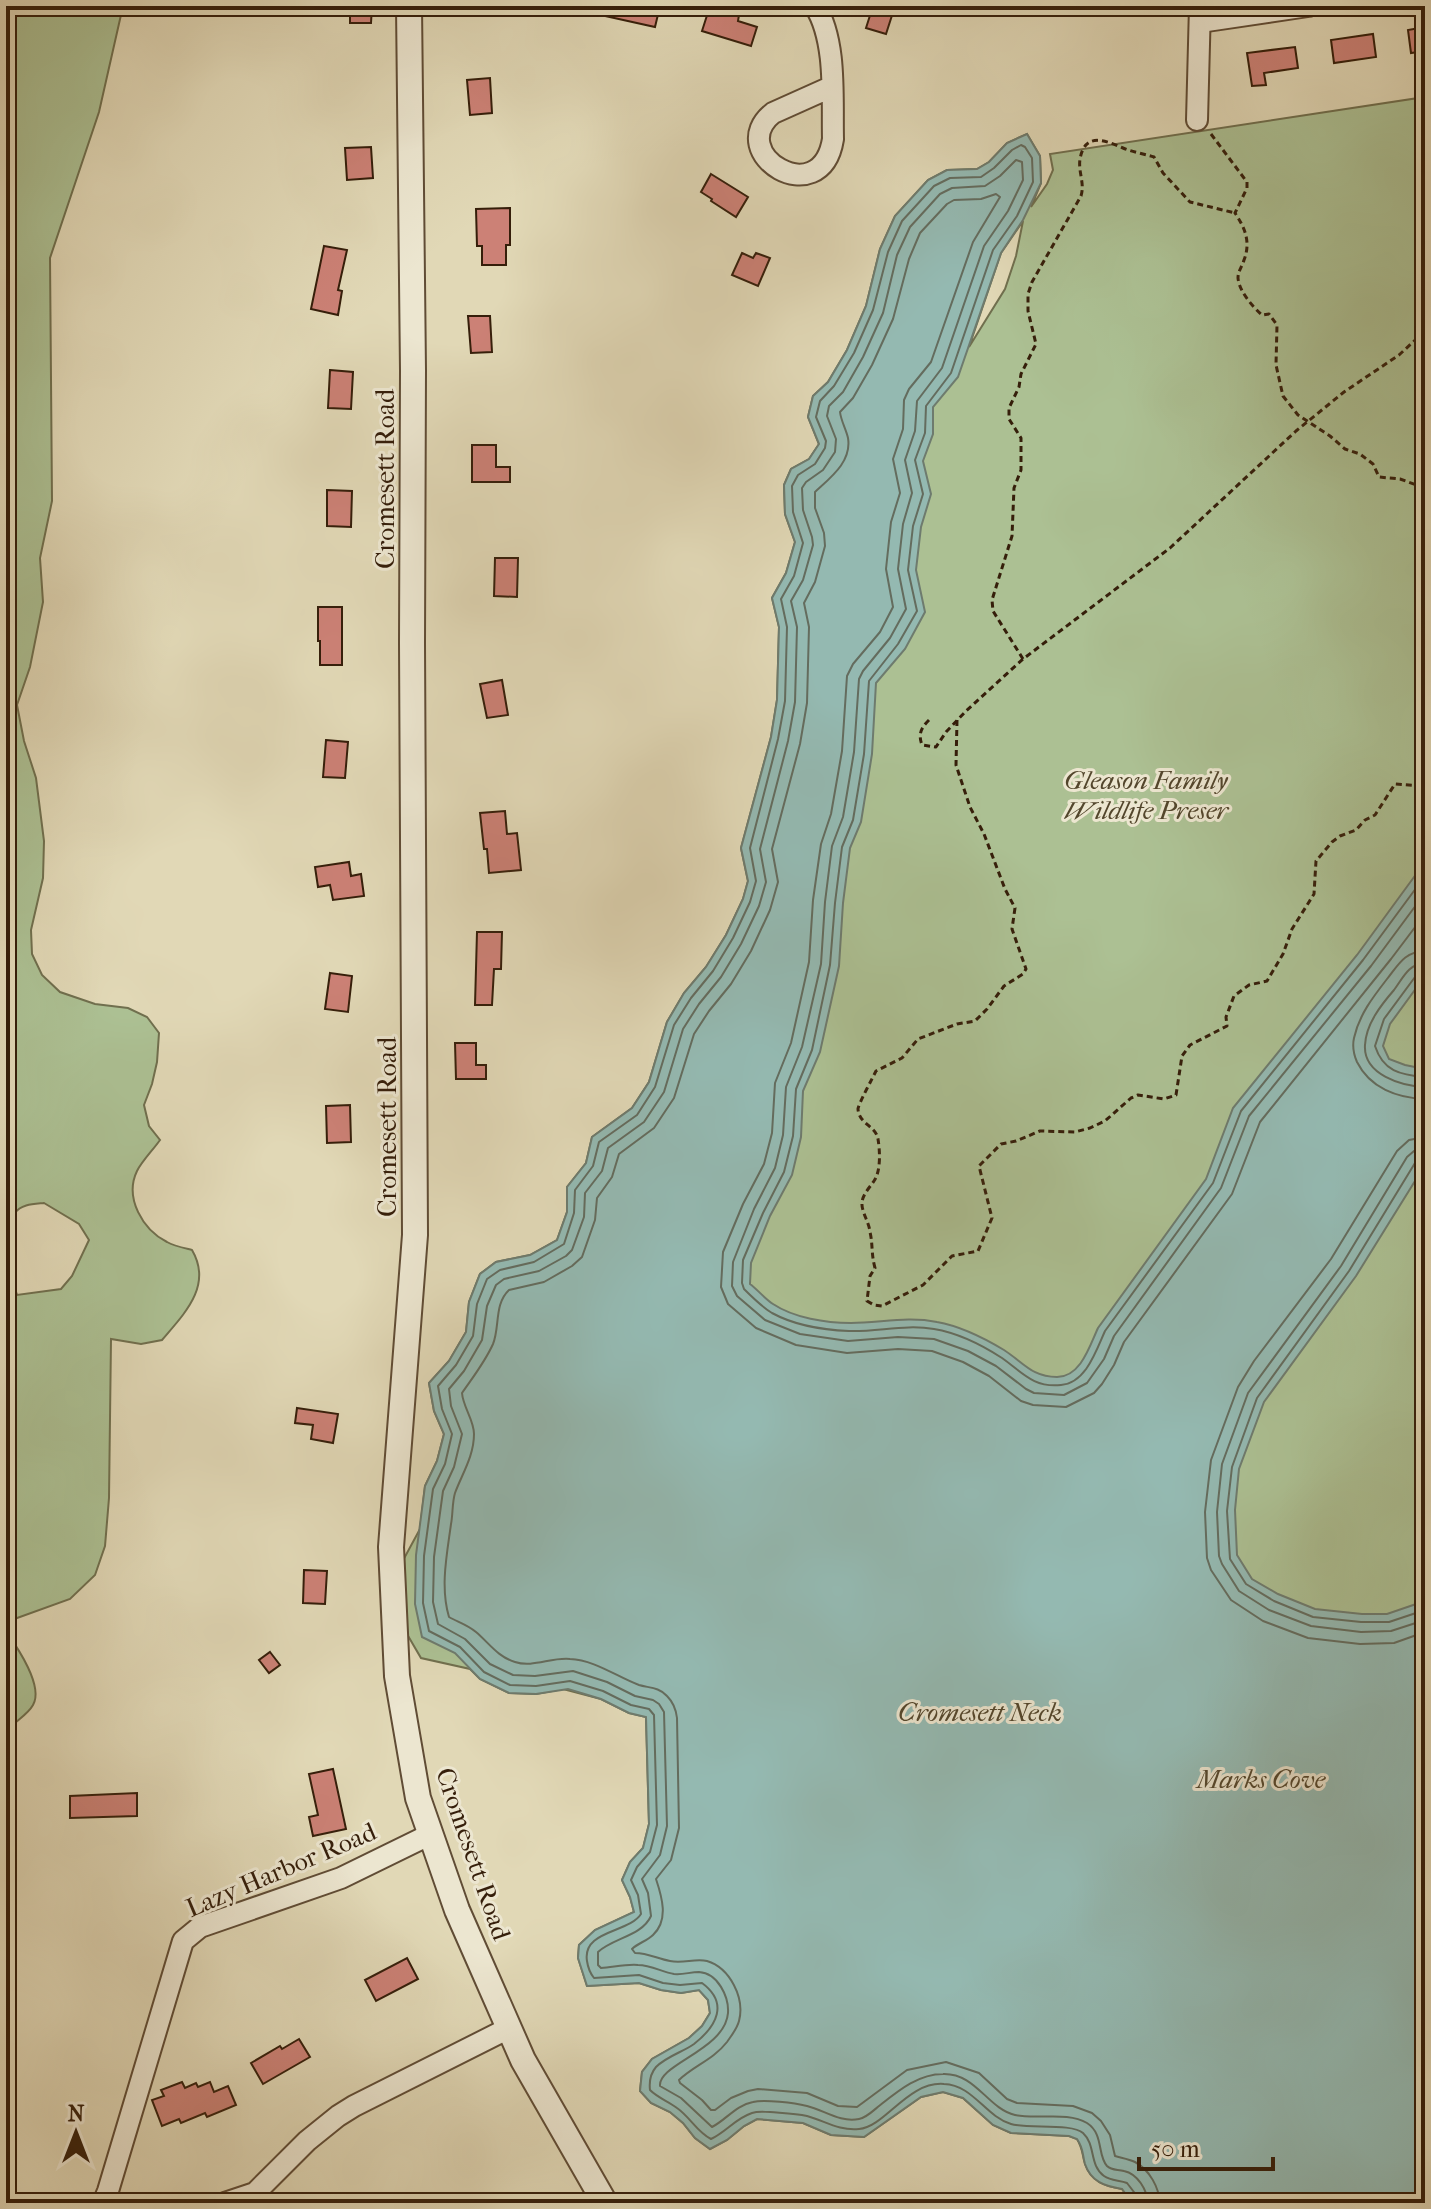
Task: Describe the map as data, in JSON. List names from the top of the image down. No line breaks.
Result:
{"streets":{"street":["Cromesett Road","Lazy Harbor Road"]},"crossings":[["Cromesett Road","Lazy Harbor Road"]],"parks":["Gleason Family Wildlife Preser","Cromesett Neck","Marks Cove"],"scale_bar":"50 m","north":"top"}
